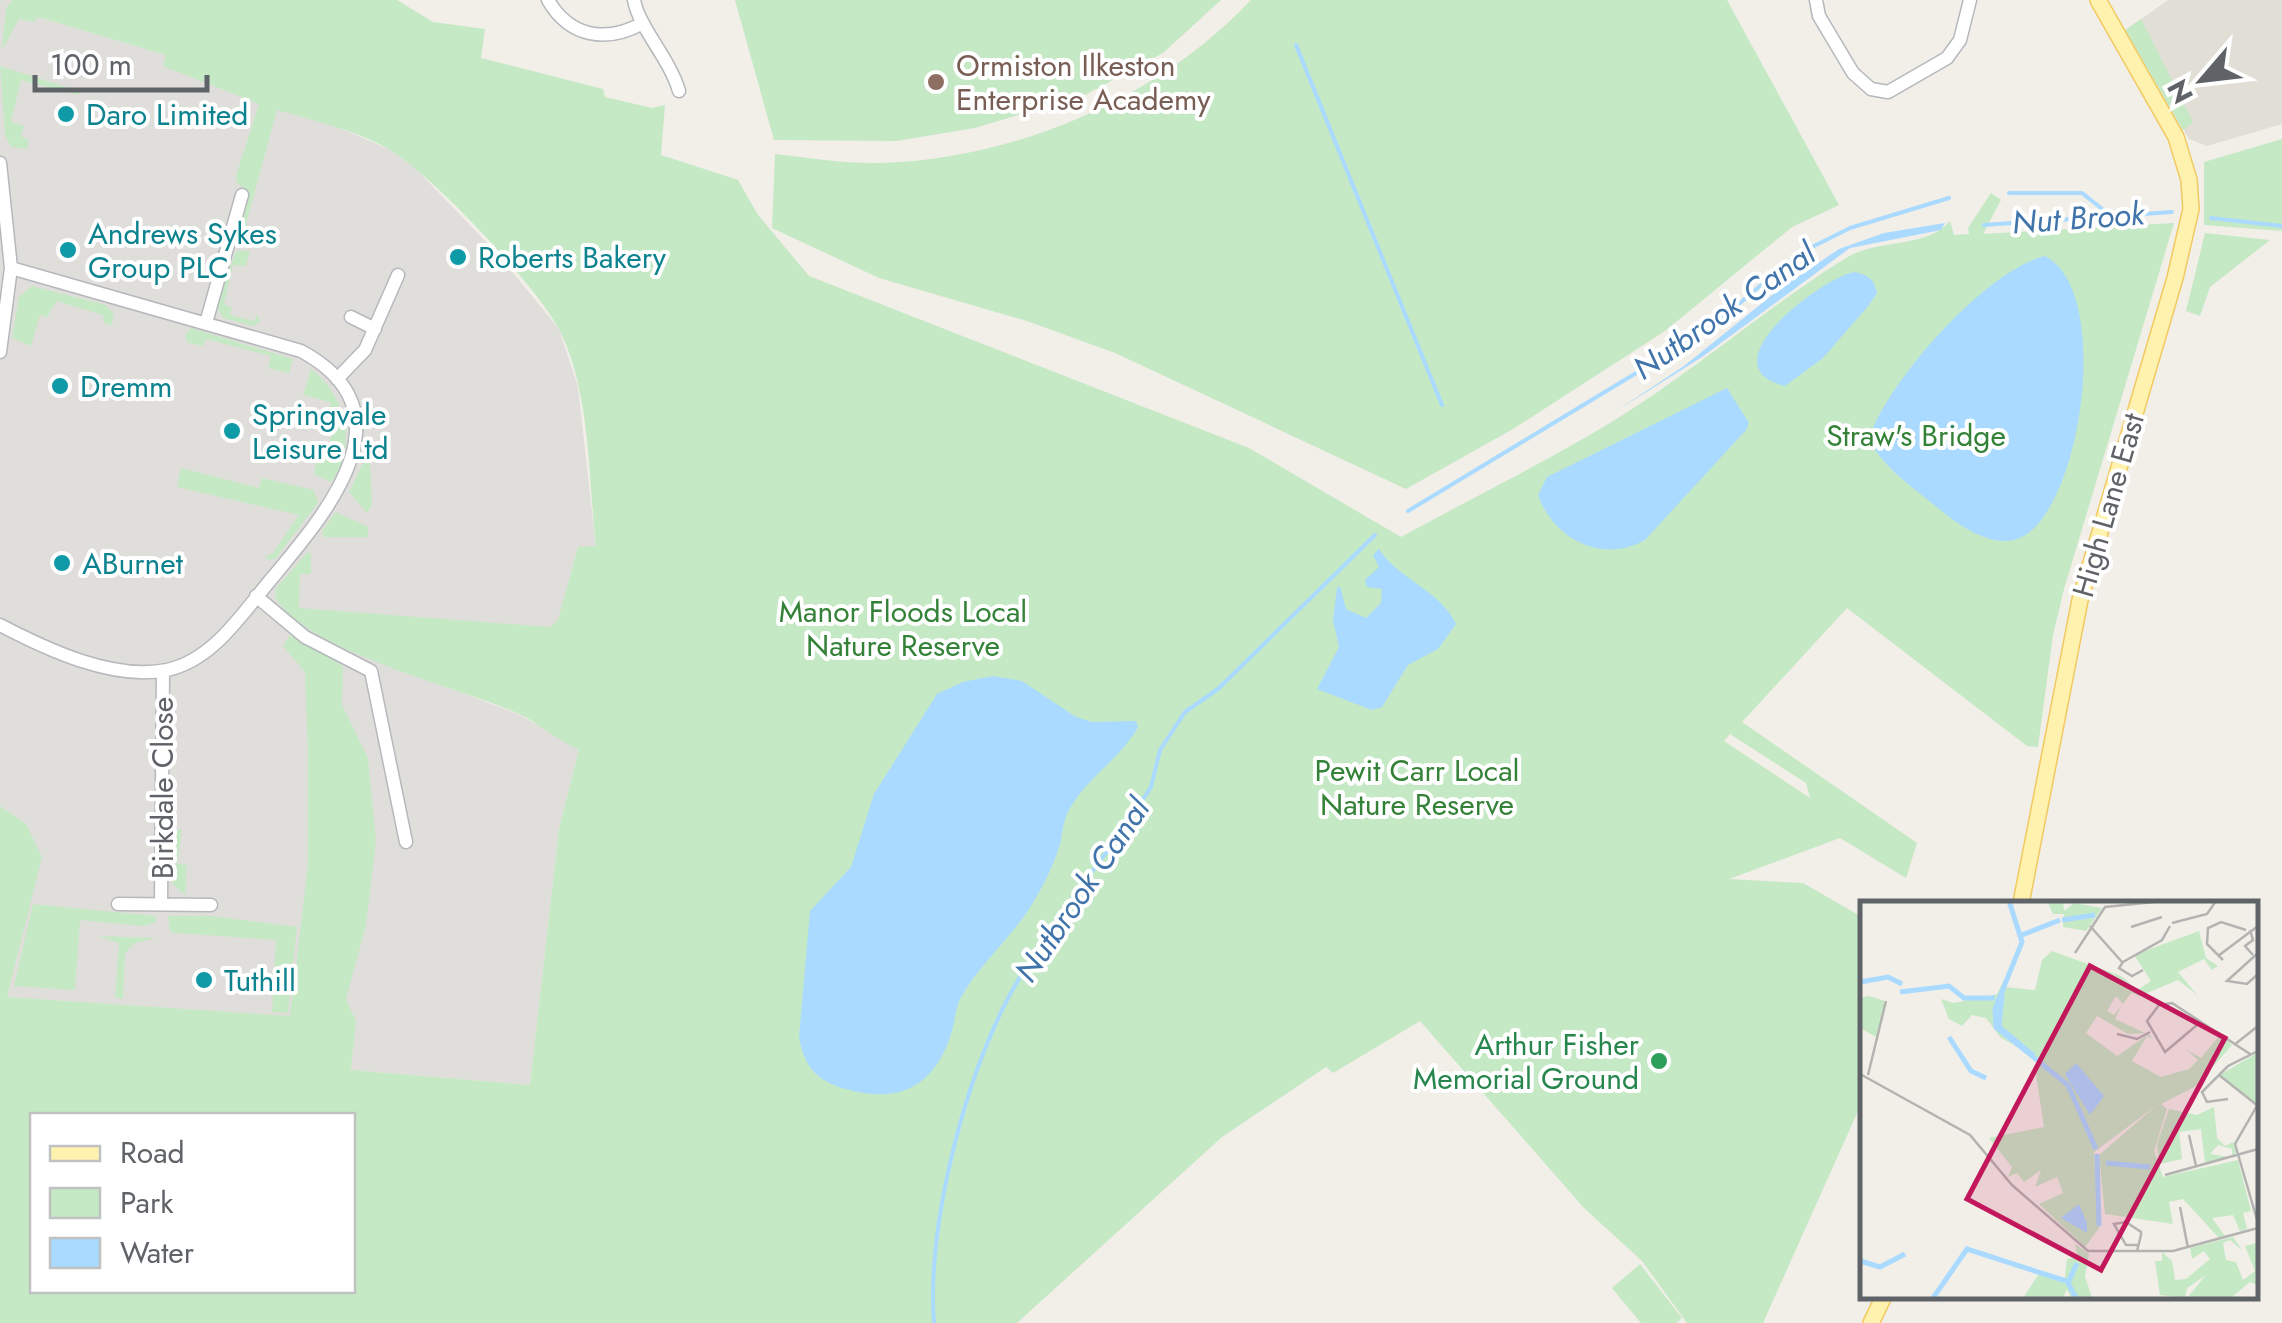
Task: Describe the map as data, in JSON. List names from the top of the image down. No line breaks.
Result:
{"streets":{"main road":["High Lane East"],"street":["Birkdale Close"]},"water":["Nut Brook","Nutbrook Canal"],"parks":["Straw's Bridge","Manor Floods Local Nature Reserve","Pewit Carr Local Nature Reserve"],"places":["Ormiston Ilkeston Enterprise Academy","Daro Limited","Andrews Sykes Group PLC","Roberts Bakery","Dremm","Springvale Leisure Ltd","ABurnet","Tuthill","Arthur Fisher Memorial Ground"],"legend":["Road","Park","Water"],"scale_bar":"100 m","north":"bottom left"}
